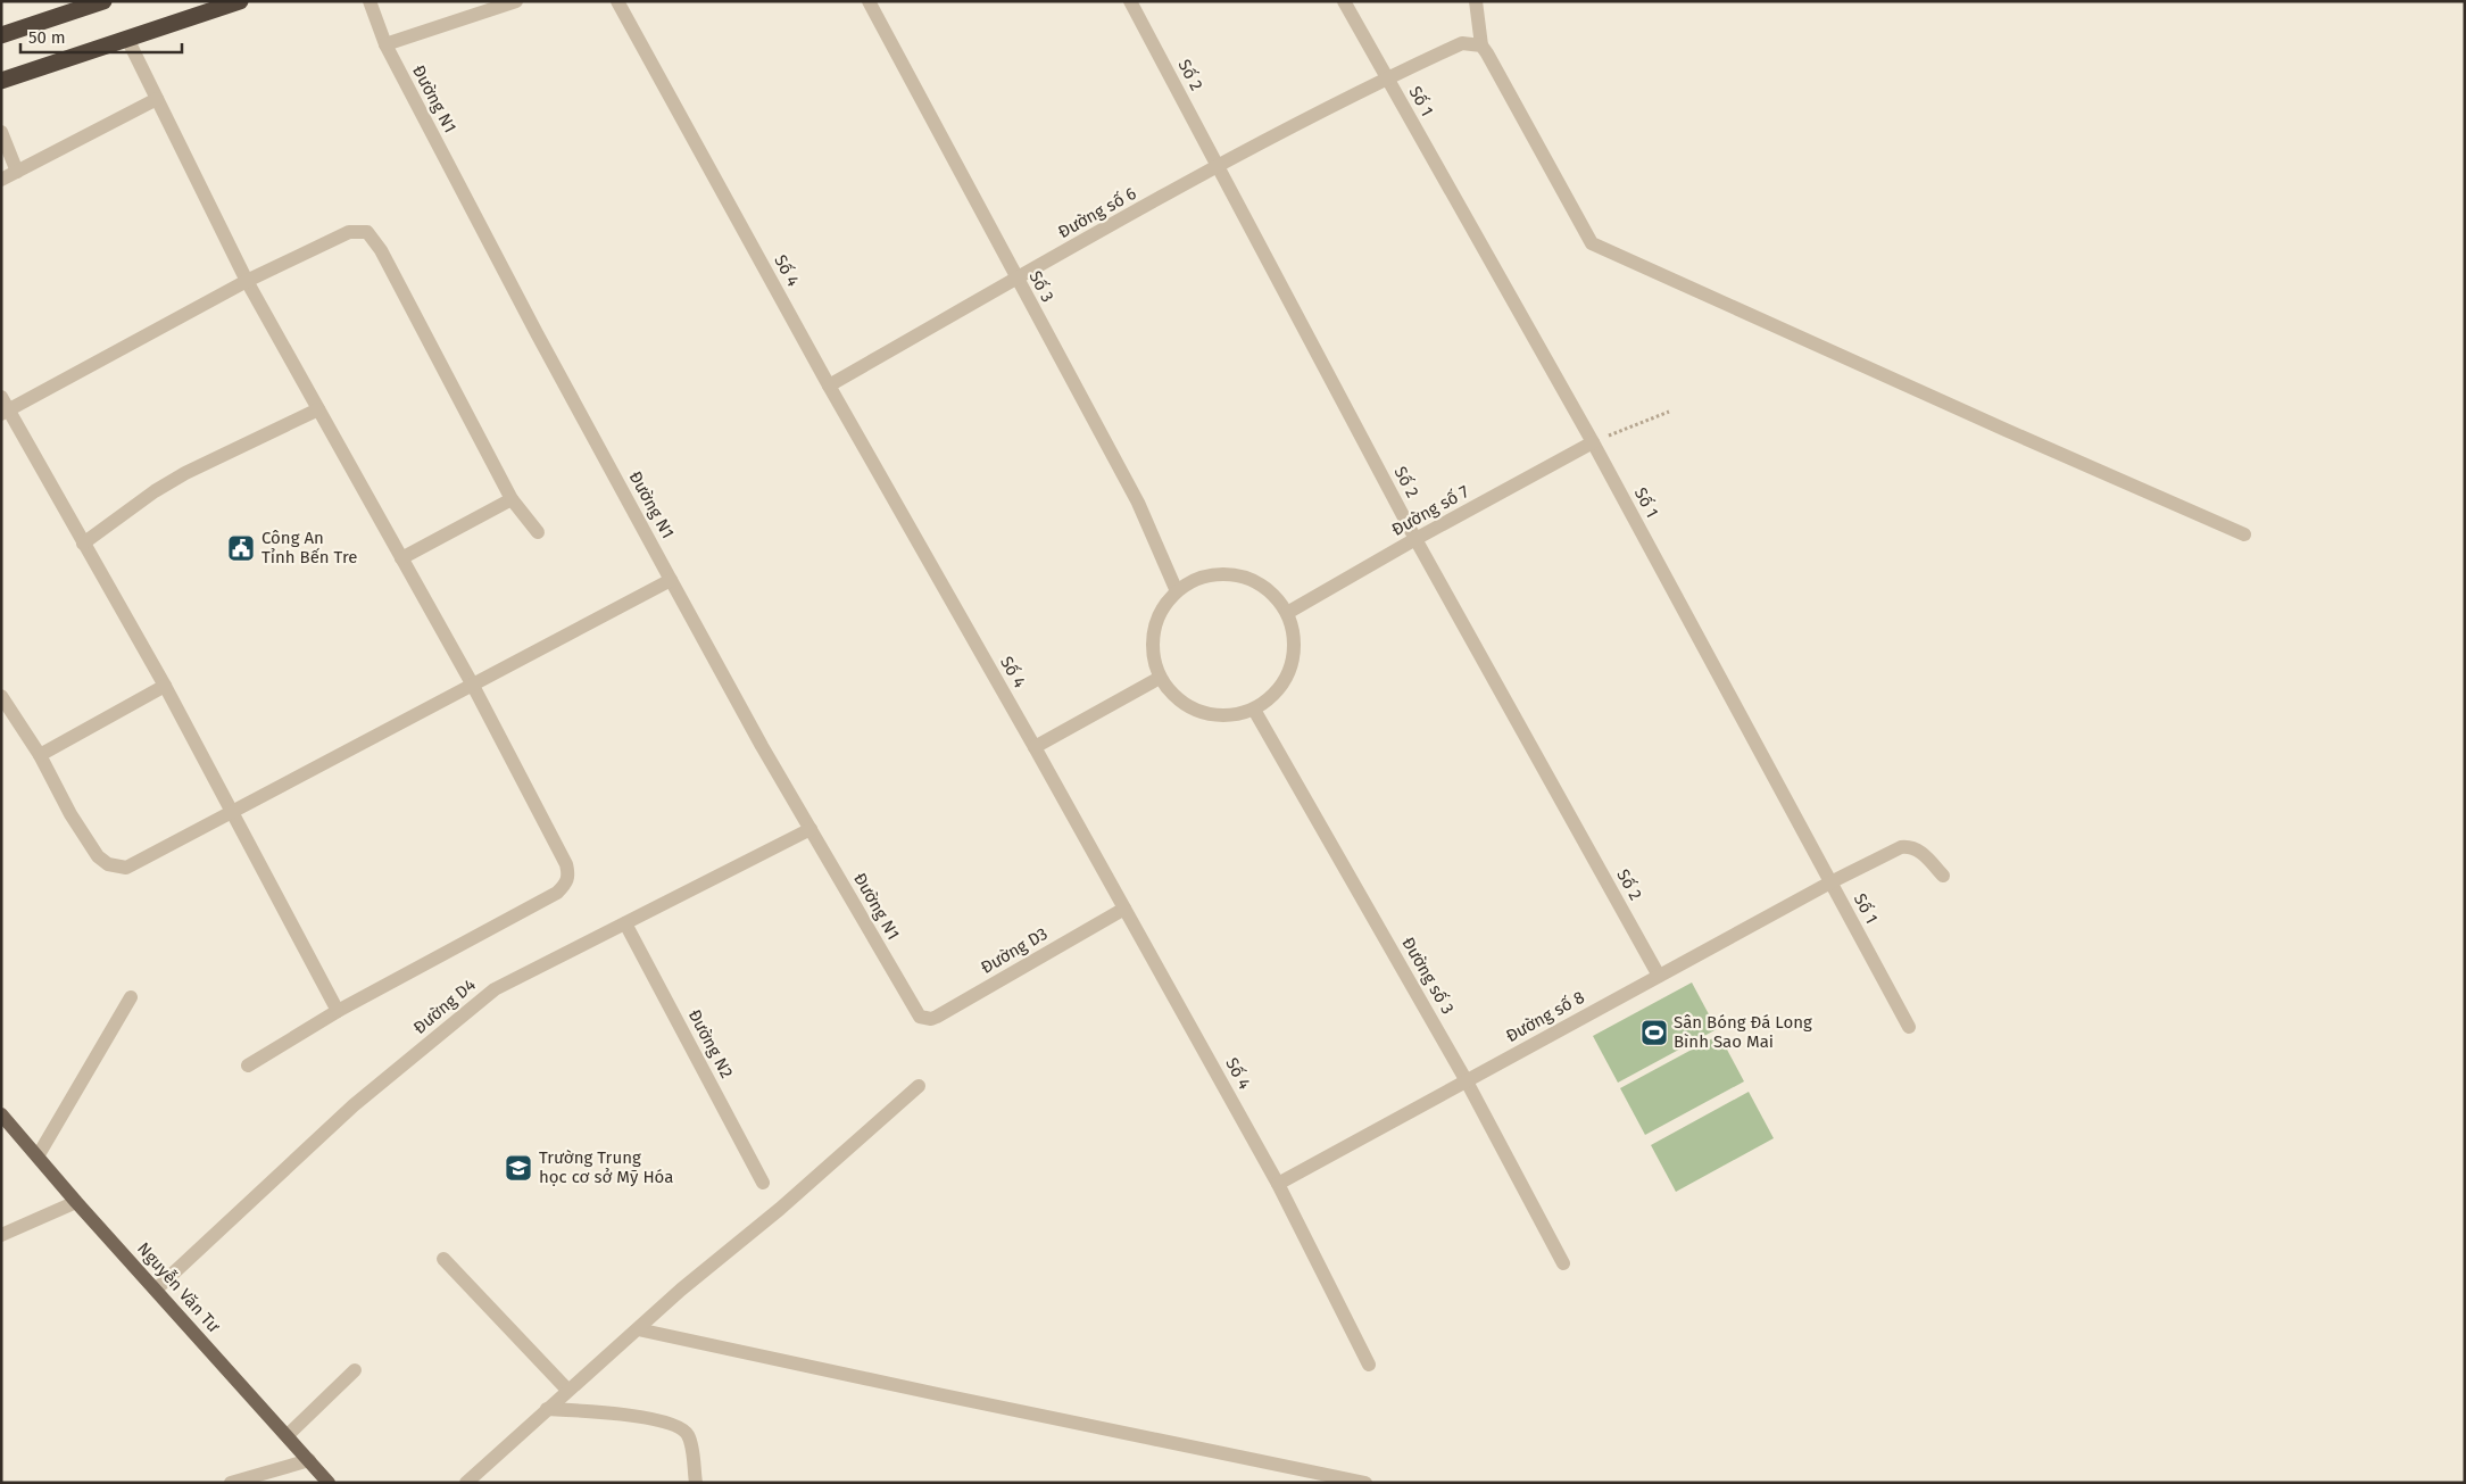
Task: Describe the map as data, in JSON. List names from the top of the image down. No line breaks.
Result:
{"streets":{"main road":["Nguyễn Văn Tư"],"street":["Số 2","Đường N1","Số 1","Đường số 6","Số 4","Số 3","Đường số 7","Đường D3","Đường số 3","Đường D4","Đường số 8","Đường N2"]},"crossings":[["Số 2","Đường số 6"],["Số 2","Đường số 7"],["Số 2","Đường số 8"],["Đường N1","Đường D3"],["Đường N1","Đường D4"],["Số 1","Đường số 6"],["Số 1","Đường số 7"],["Số 1","Đường số 8"],["Đường số 6","Số 4"],["Đường số 6","Số 3"],["Số 4","Đường D3"],["Số 4","Đường số 8"],["Số 3","Đường số 7"],["Số 3","Đường số 3"],["Đường số 7","Đường số 3"],["Đường số 3","Đường số 8"],["Đường D4","Đường N2"],["Đường D4","Nguyễn Văn Tư"]],"places":{"public building":["Công An Tỉnh Bến Tre"],"sports":["Sân Bóng Đá Long Bình Sao Mai"],"school or university":["Trường Trung học cơ sở Mỹ Hóa"]},"scale_bar":"50 m"}
